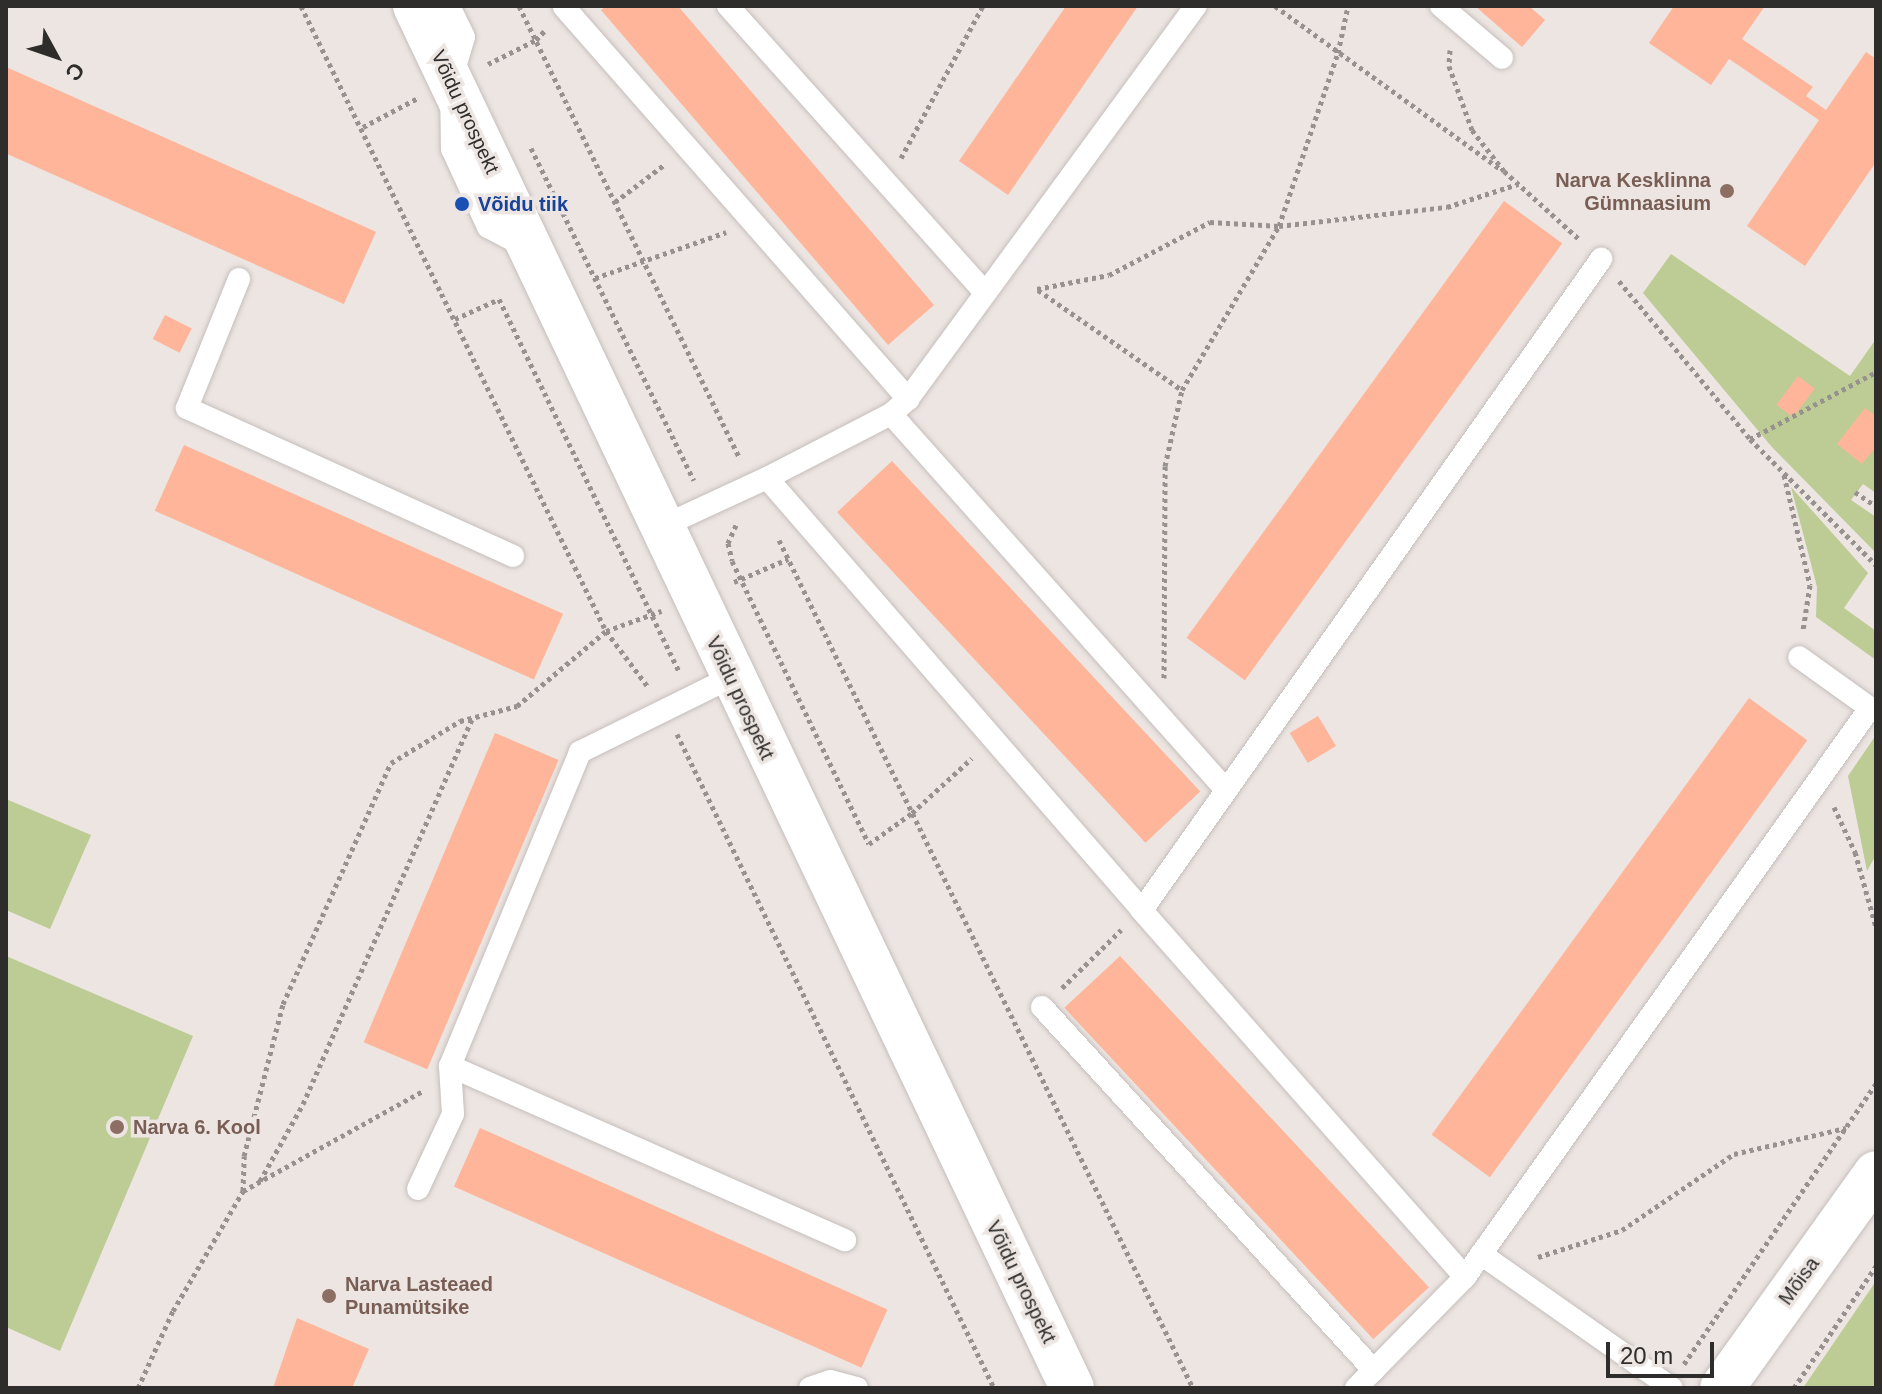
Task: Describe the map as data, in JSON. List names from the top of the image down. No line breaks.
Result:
{"streets":{"street":["Võidu prospekt","Mõisa"]},"places":["Narva Kesklinna Gümnaasium","Võidu tiik","Narva 6. Kool","Narva Lasteaed Punamütsike"],"scale_bar":"20 m","north":"bottom right"}
